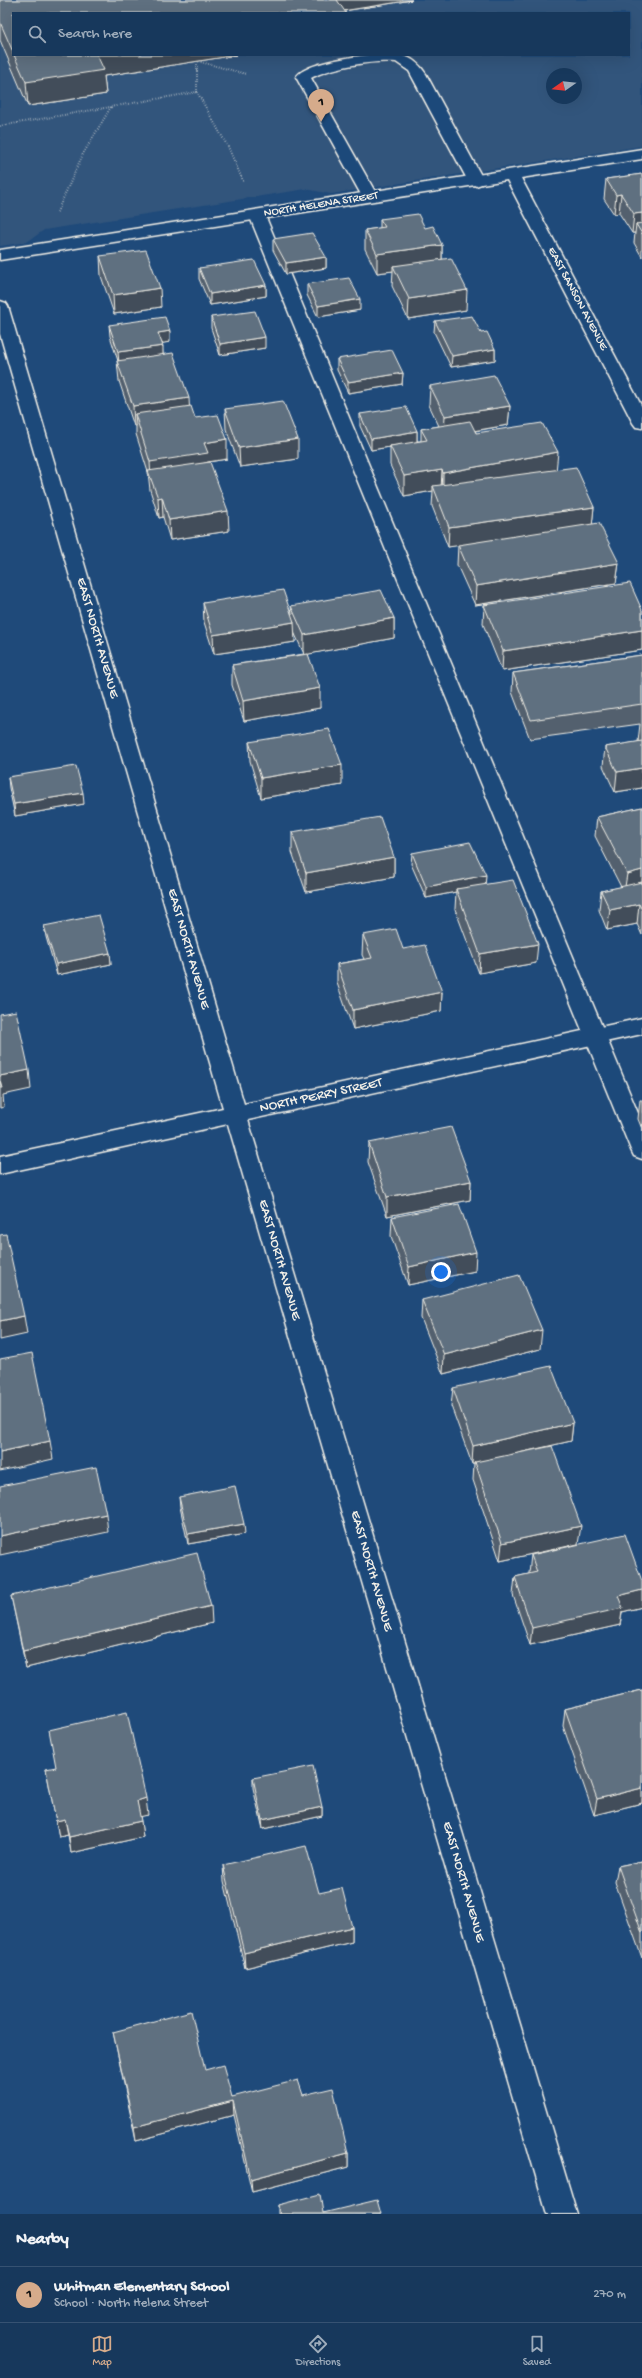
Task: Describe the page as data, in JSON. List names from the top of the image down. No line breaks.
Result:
{"streets":{"street":["NORTH HELENA STREET","EAST SANSON AVENUE","EAST NORTH AVENUE","NORTH PERRY STREET"]},"crossings":[["NORTH HELENA STREET","EAST SANSON AVENUE"],["EAST NORTH AVENUE","NORTH PERRY STREET"]],"north":"left","page":{"search":"Search here","pins":"1","heading":"Nearby","list":[{"mark":"1","name":"Whitman Elementary School","note":"School · North Helena Street","value":"270 m"}],"nav":["Map","Directions","Saved"]}}
